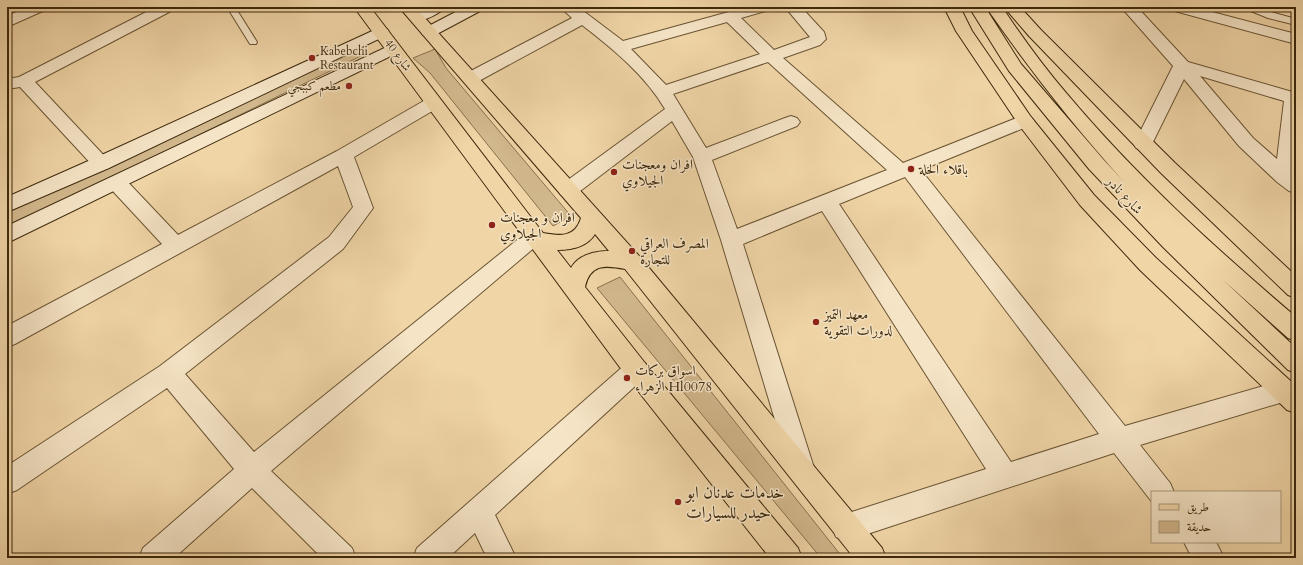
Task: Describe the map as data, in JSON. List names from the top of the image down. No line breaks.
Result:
{"streets":{"main road":["شارع 40","شارع نادر"]},"places":["Kabebchi Restaurant","مطعم كببجي","باقلاء الحلة","افران ومعجنات الجيلاوي","افران و معجنات الجيلاوي","المصرف العراقي للتجارة","معهد التميز لدورات التقوية","اسواق بركات الزهراء Hl0078","خدمات عدنان ابو حيدر للسيارات"],"legend":["طريق","حديقة"]}
